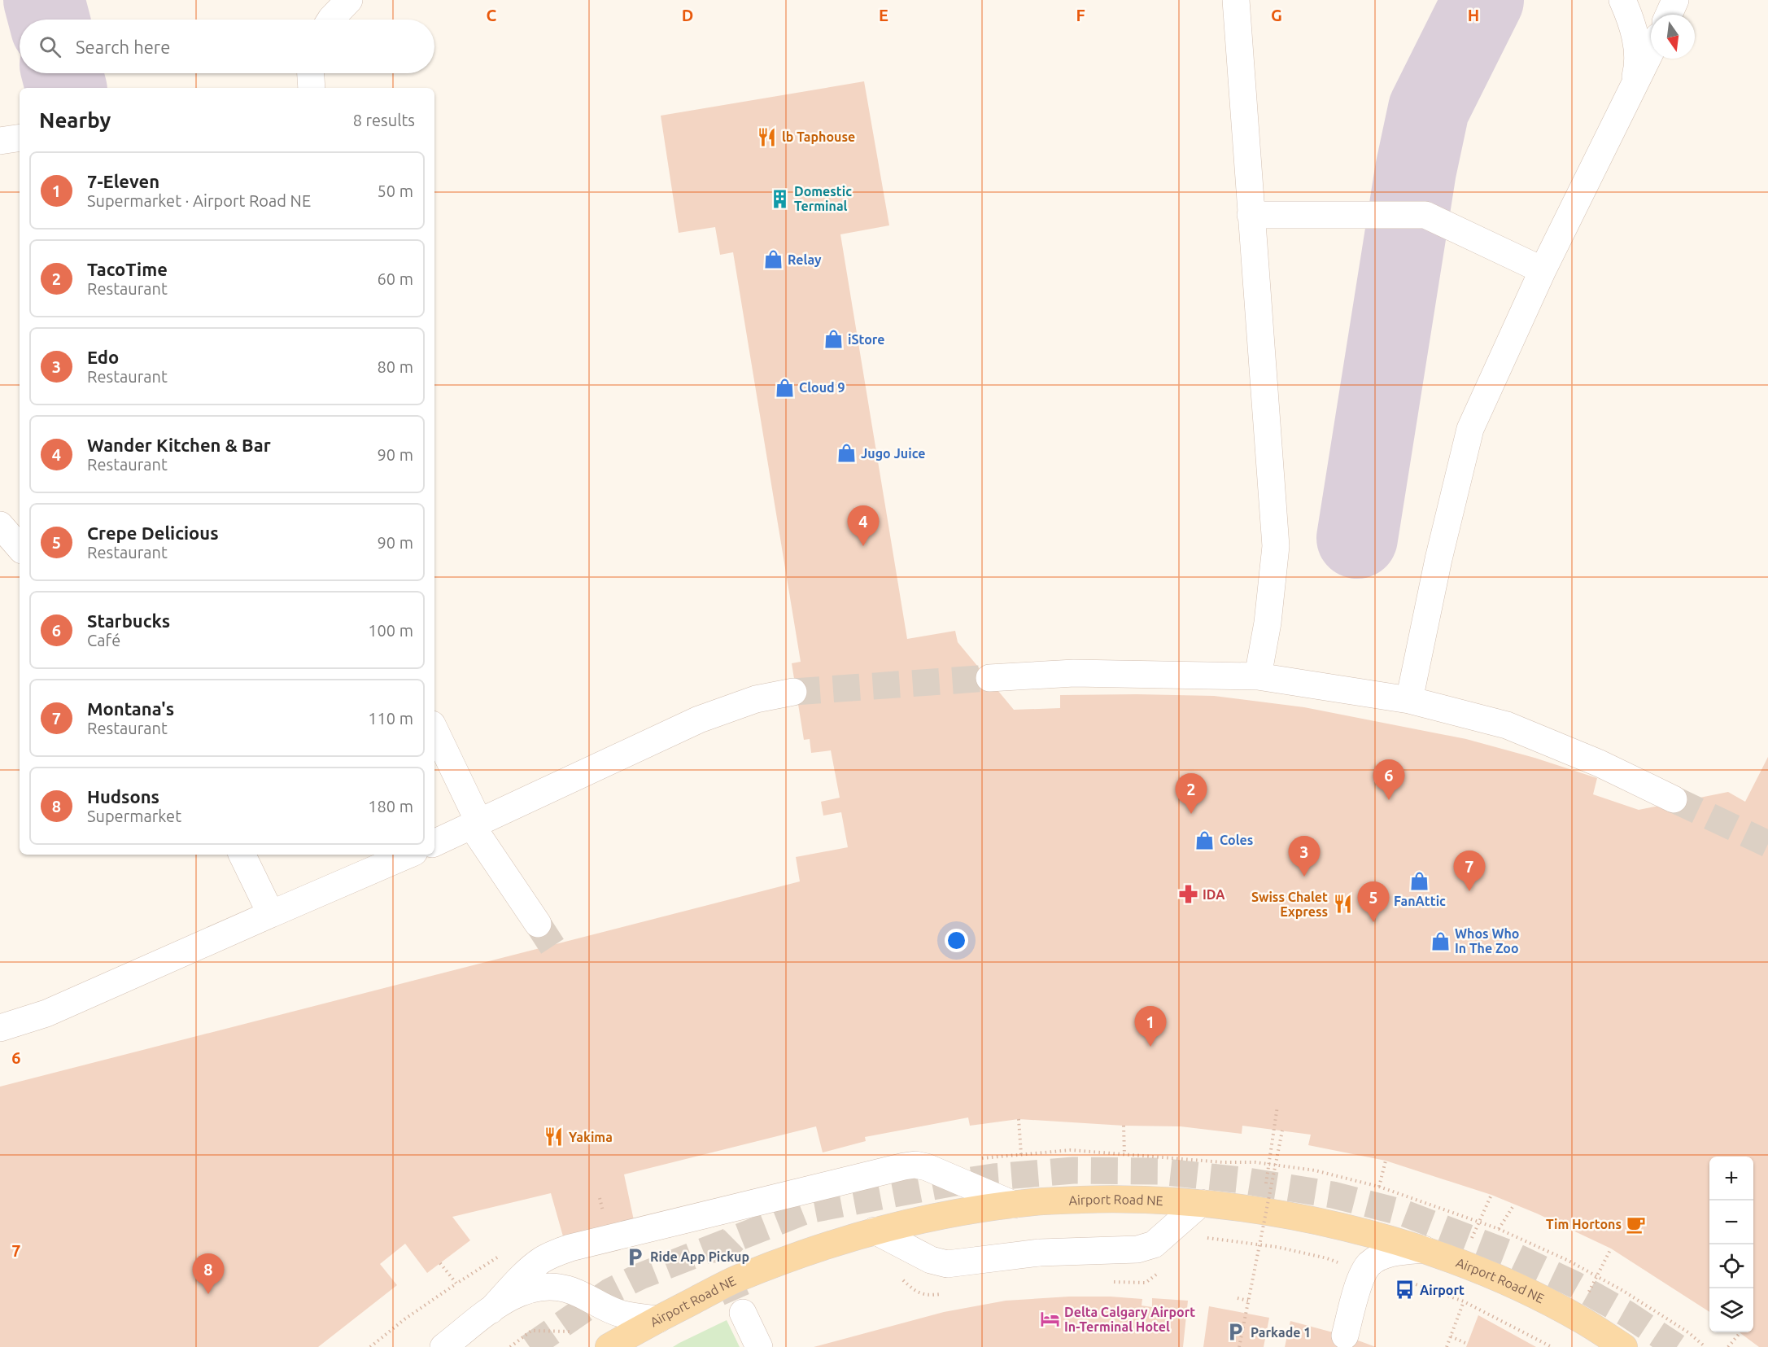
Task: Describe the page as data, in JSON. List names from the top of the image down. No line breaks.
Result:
{"streets":{"main road":["Airport Road NE"]},"places":{"restaurant":["lb Taphouse","Swiss Chalet Express","Yakima"],"building":["Domestic Terminal"],"shop":["Relay","iStore","Cloud 9","Jugo Juice","Coles","FanAttic","Whos Who In The Zoo"],"pharmacy":["IDA"],"cafe":["Tim Hortons"],"parking":["Ride App Pickup","Parkade 1"],"bus stop":["Airport"],"hotel":["Delta Calgary Airport In-Terminal Hotel"]},"north":"bottom","page":{"search":"Search here","heading":["Nearby","8 results"],"list":[{"mark":"1","name":"7-Eleven","note":"Supermarket · Airport Road NE","value":"50 m"},{"mark":"2","name":"TacoTime","note":"Restaurant","value":"60 m"},{"mark":"3","name":"Edo","note":"Restaurant","value":"80 m"},{"mark":"4","name":"Wander Kitchen & Bar","note":"Restaurant","value":"90 m"},{"mark":"5","name":"Crepe Delicious","note":"Restaurant","value":"90 m"},{"mark":"6","name":"Starbucks","note":"Café","value":"100 m"},{"mark":"7","name":"Montana's","note":"Restaurant","value":"110 m"},{"mark":"8","name":"Hudsons","note":"Supermarket","value":"180 m"}],"pins":["4","6","2","3","7","5","1","8"],"map_buttons":["+","−"]},"grid":{"columns":["C","D","E","F","G","H"],"rows":["6","7"]}}
